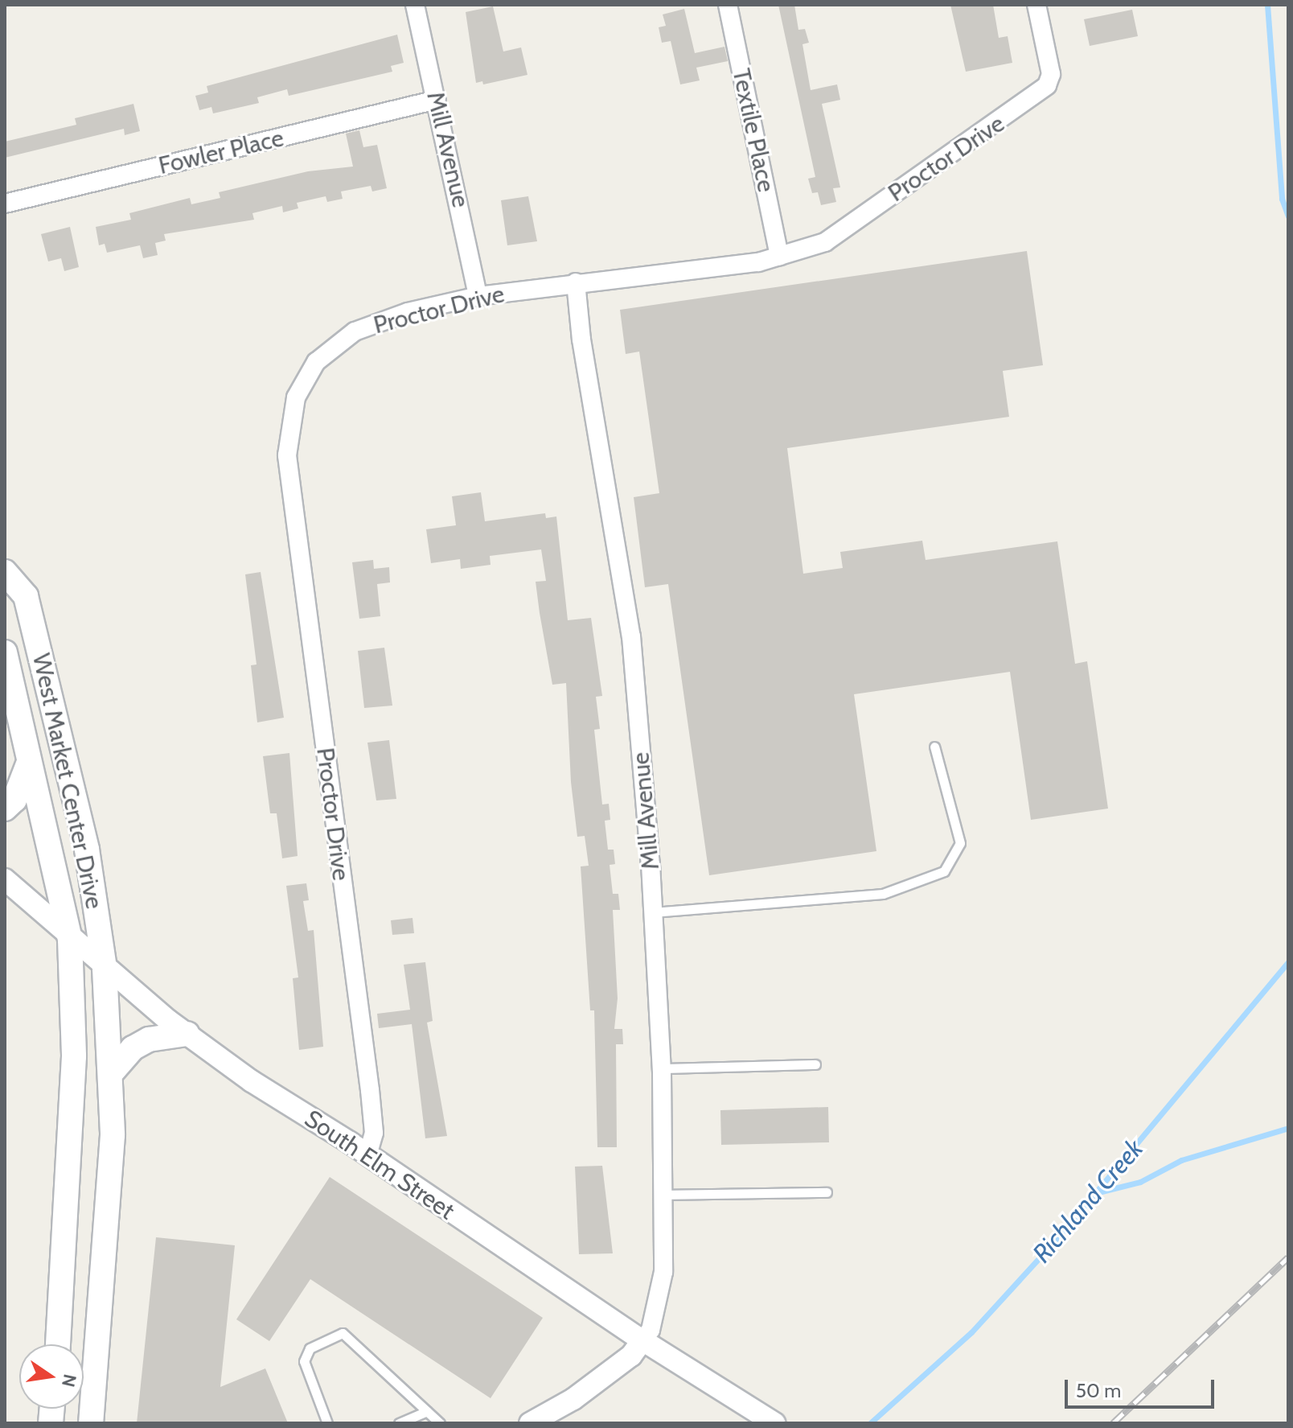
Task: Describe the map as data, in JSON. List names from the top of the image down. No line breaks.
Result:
{"streets":{"main road":["West Market Center Drive"],"street":["Textile Place","Mill Avenue","Fowler Place","Proctor Drive","South Elm Street"]},"crossings":[["Textile Place","Proctor Drive"],["Mill Avenue","Fowler Place"],["Mill Avenue","Proctor Drive"],["Mill Avenue","South Elm Street"],["Proctor Drive","South Elm Street"],["West Market Center Drive","South Elm Street"]],"water":["Richland Creek"],"scale_bar":"50 m","north":"right"}
